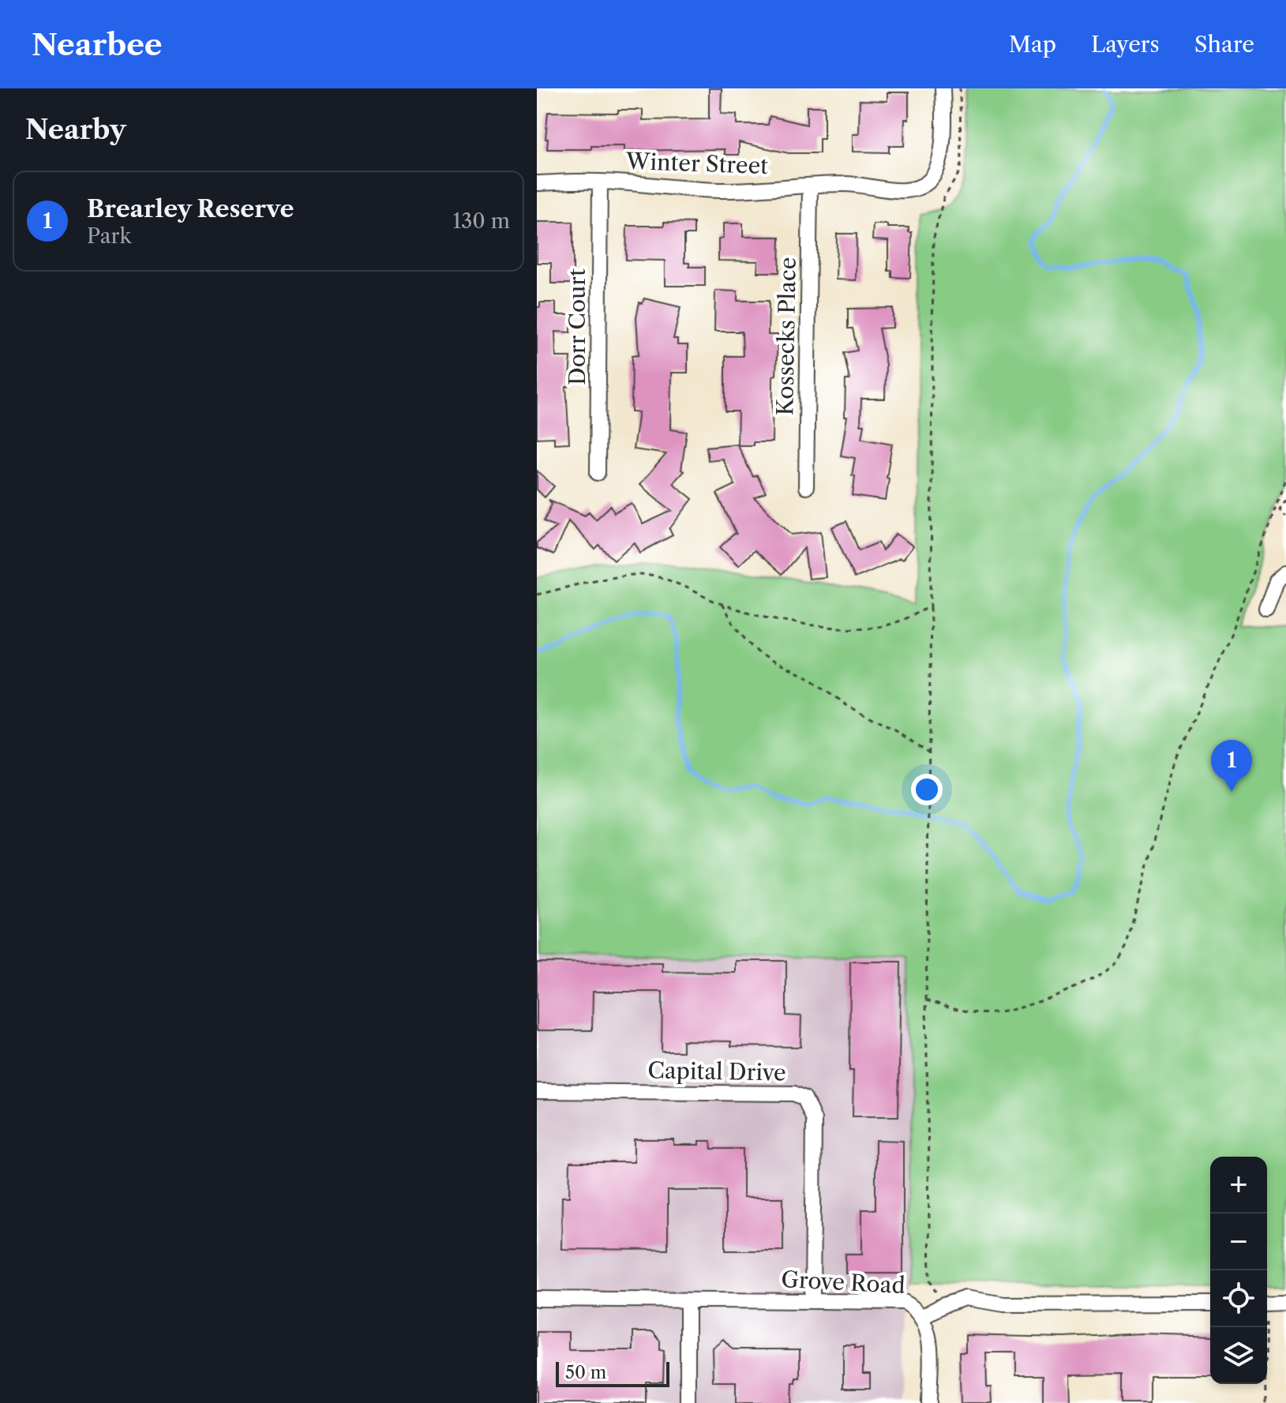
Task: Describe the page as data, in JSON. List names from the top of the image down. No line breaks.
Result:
{"streets":{"street":["Winter Street","Dorr Court","Kossecks Place","Capital Drive","Grove Road"]},"crossings":[["Winter Street","Dorr Court"],["Winter Street","Kossecks Place"],["Capital Drive","Grove Road"]],"scale_bar":"50 m","page":{"header":"Nearbee","nav":["Map","Layers","Share"],"heading":"Nearby","list":[{"mark":"1","name":"Brearley Reserve","note":"Park","value":"130 m"}],"pins":"1","map_buttons":["+","−"],"scale":"50 m"}}
